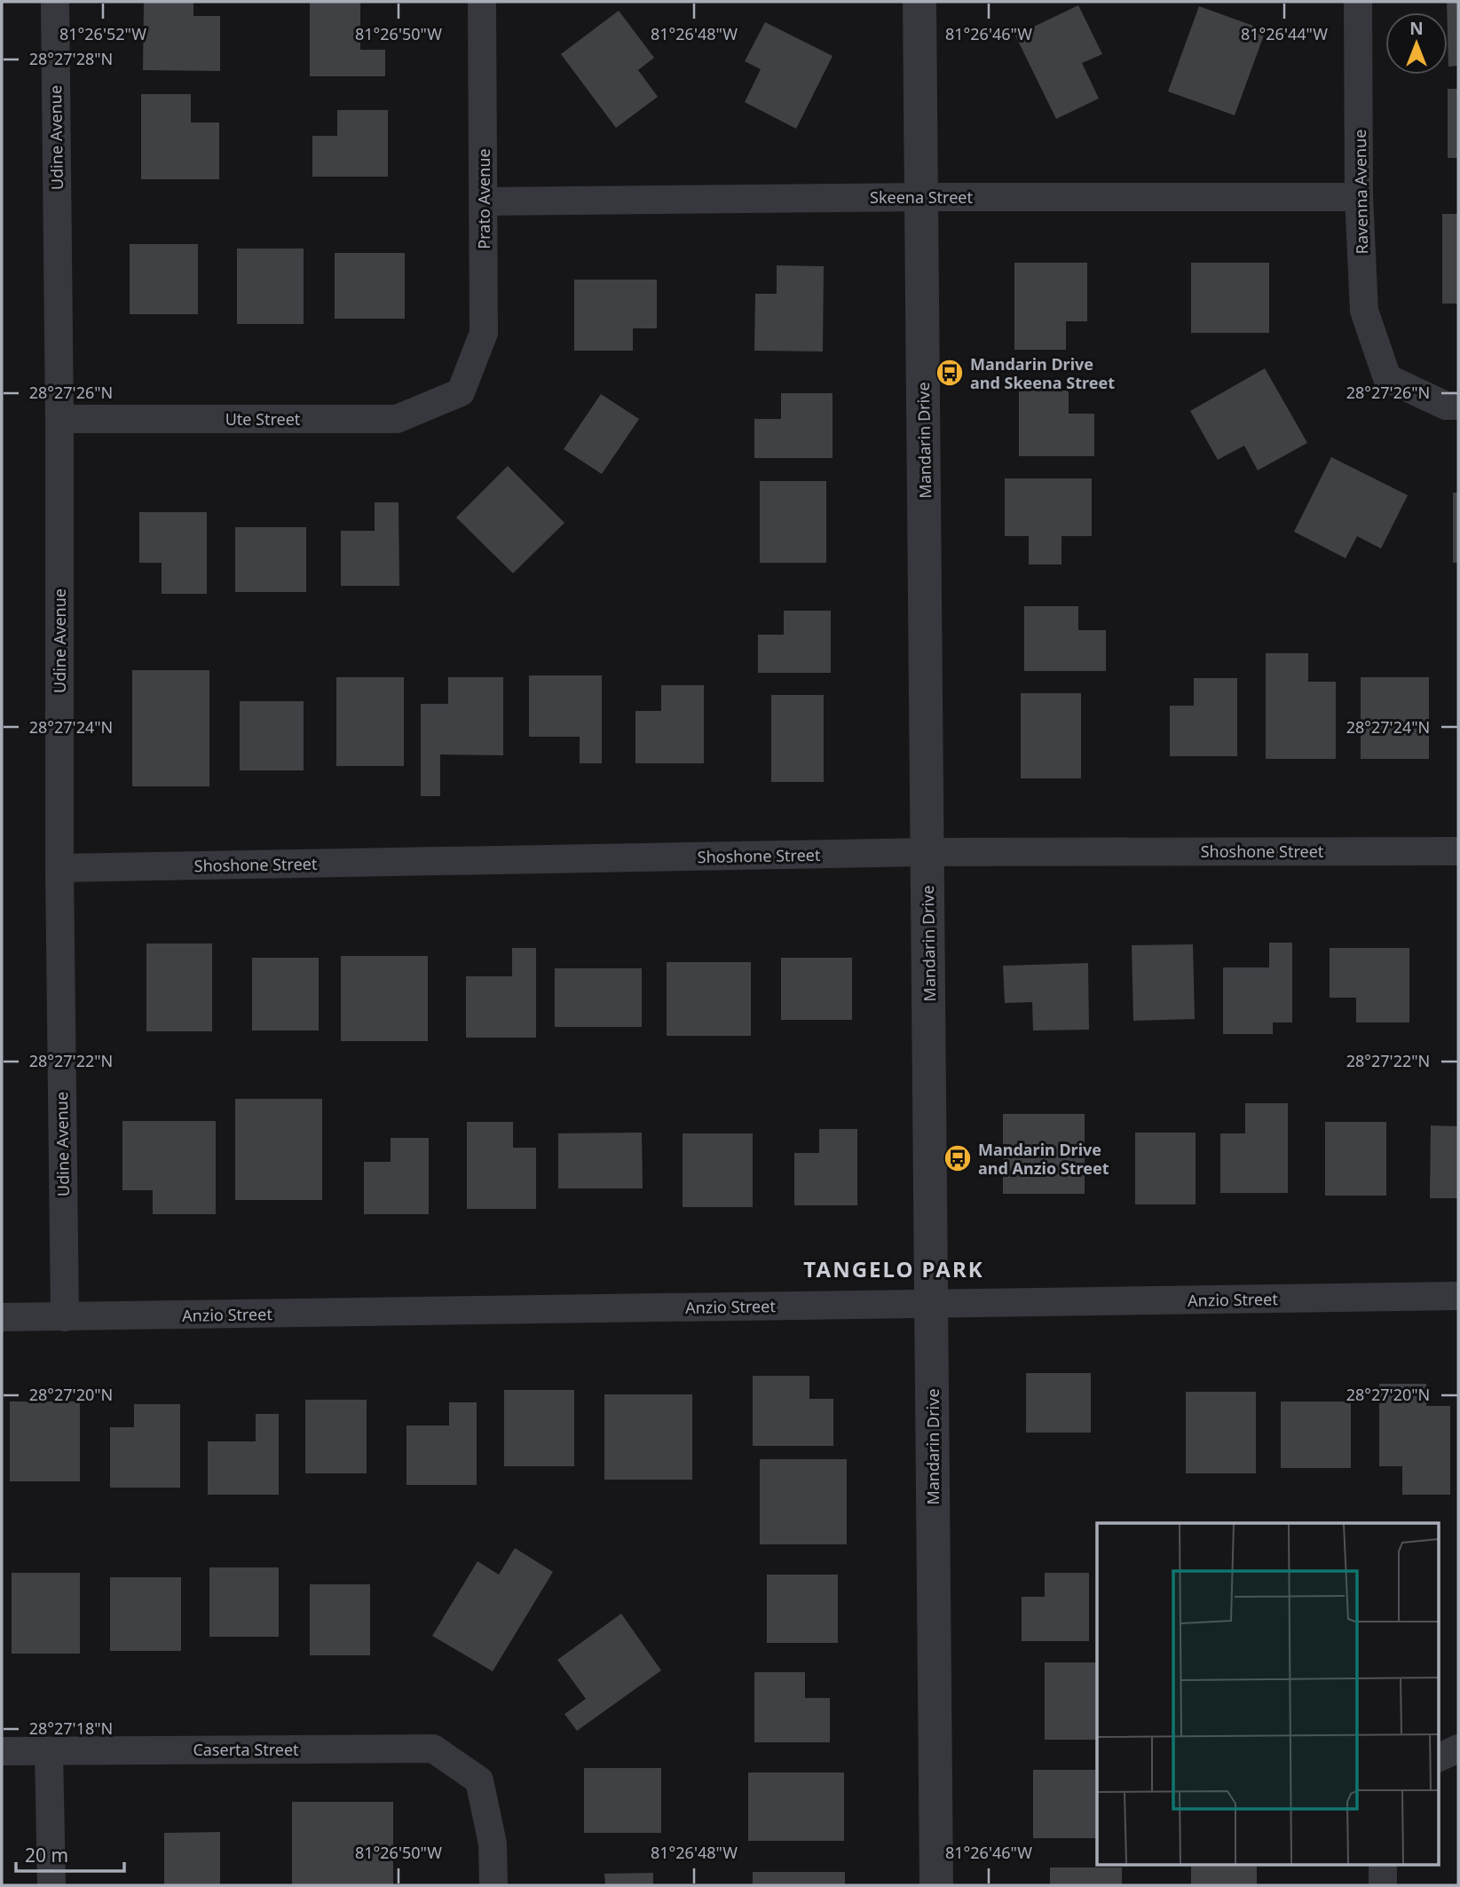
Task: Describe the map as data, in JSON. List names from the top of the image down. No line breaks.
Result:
{"streets":{"street":["Udine Avenue","Ravenna Avenue","Skeena Street","Prato Avenue","Ute Street","Mandarin Drive","Shoshone Street","Anzio Street","Caserta Street"]},"crossings":[["Udine Avenue","Ute Street"],["Udine Avenue","Shoshone Street"],["Udine Avenue","Anzio Street"],["Ravenna Avenue","Skeena Street"],["Skeena Street","Prato Avenue"],["Skeena Street","Mandarin Drive"],["Prato Avenue","Ute Street"],["Mandarin Drive","Shoshone Street"],["Mandarin Drive","Anzio Street"]],"districts":["TANGELO PARK"],"places":{"bus stop":["Mandarin Drive and Skeena Street","Mandarin Drive and Anzio Street"]},"scale_bar":"20 m","north":"top","coordinates":["81°26'52\"W","81°26'50\"W","81°26'48\"W","81°26'46\"W","81°26'44\"W","28°27'28\"N","28°27'26\"N","28°27'24\"N","28°27'22\"N","28°27'20\"N","28°27'18\"N"]}
